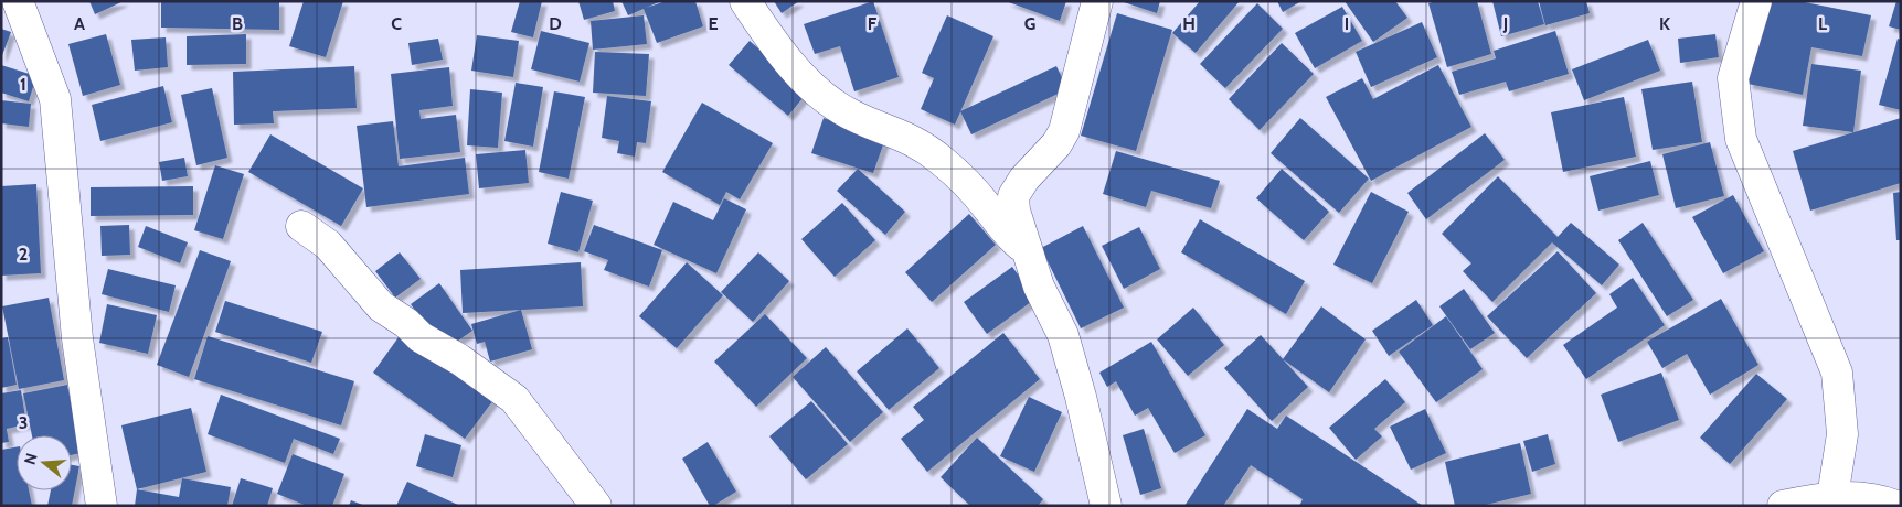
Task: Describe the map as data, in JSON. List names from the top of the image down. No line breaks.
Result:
{"north":"left","grid":{"columns":["A","B","C","D","E","F","G","H","I","J","K","L"],"rows":["1","2","3"]}}
